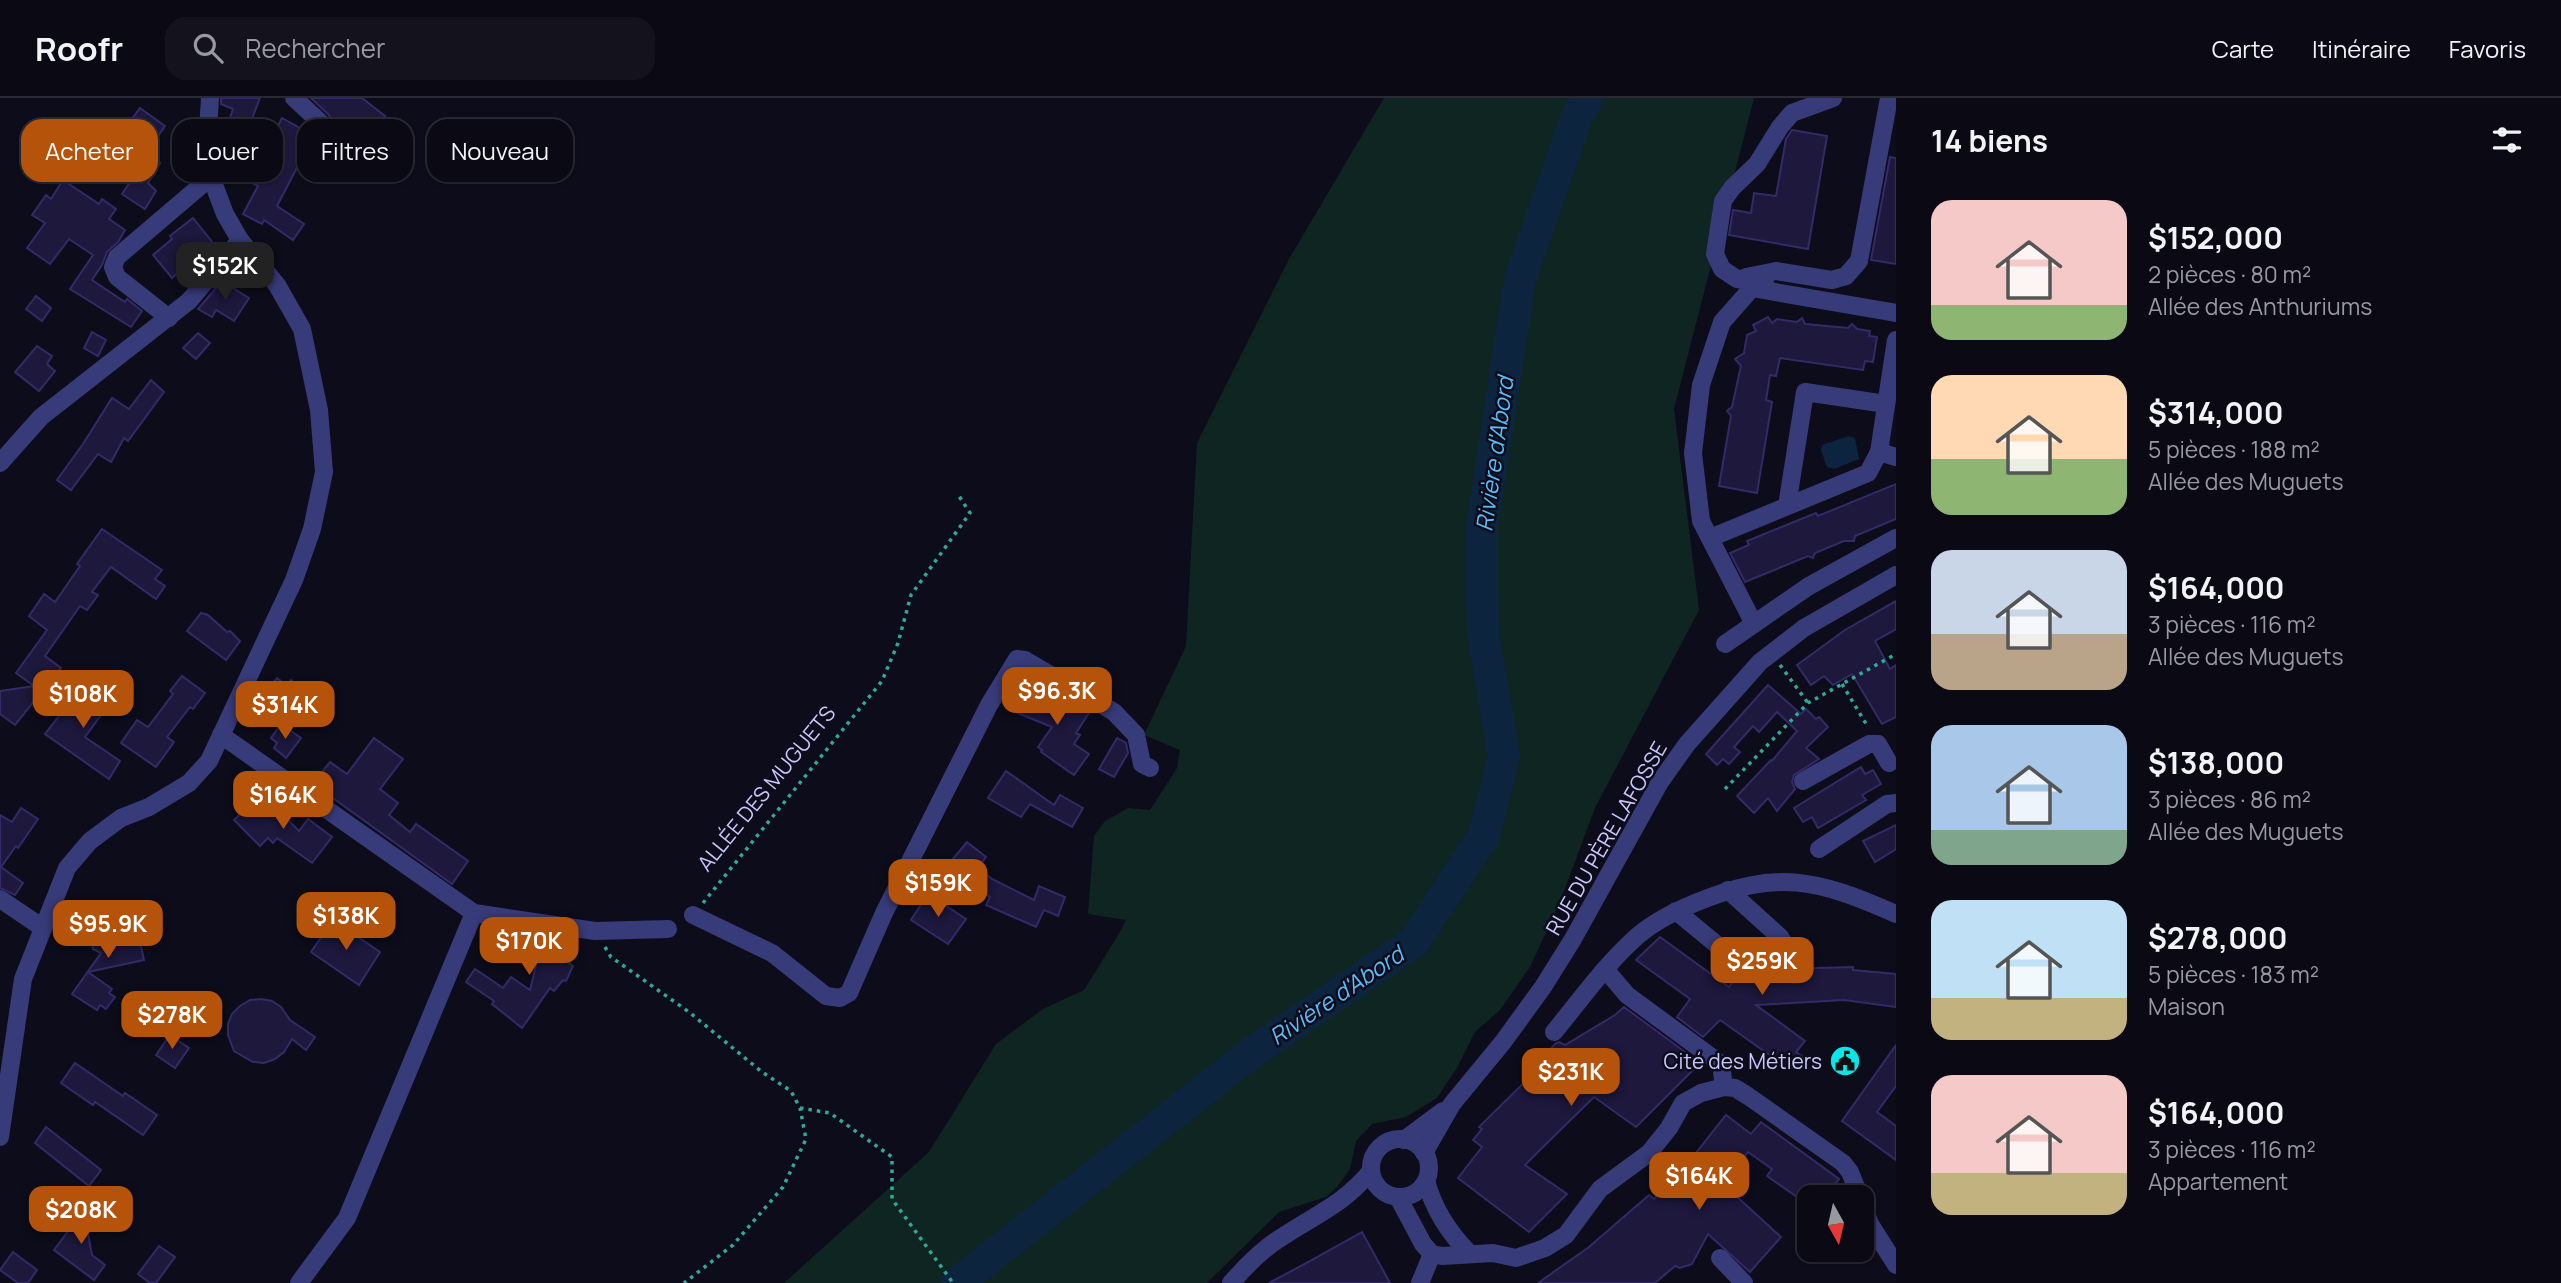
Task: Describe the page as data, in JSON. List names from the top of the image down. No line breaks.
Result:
{"streets":{"street":["RUE DU PÈRE LAFOSSE"],"path":["ALLÉE DES MUGUETS"]},"water":["Rivière d'Abord"],"places":{"public building":["Cité des Métiers"]},"north":"bottom","page":{"header":"Roofr","search":"Rechercher","nav":["Carte","Itinéraire","Favoris"],"heading":"14 biens","chip":["Acheter","Louer","Filtres","Nouveau"],"list":[{"name":"$152,000","note":"2 pièces · 80 m² · Allée des Anthuriums"},{"name":"$314,000","note":"5 pièces · 188 m² · Allée des Muguets"},{"name":"$164,000","note":"3 pièces · 116 m² · Allée des Muguets"},{"name":"$138,000","note":"3 pièces · 86 m² · Allée des Muguets"},{"name":"$278,000","note":"5 pièces · 183 m² · Maison"},{"name":"$164,000","note":"3 pièces · 116 m² · Appartement"}],"price":["$152K","$96.3K","$108K","$314K","$164K","$159K","$138K","$95.9K","$170K","$259K","$278K","$231K","$164K","$208K"]}}
